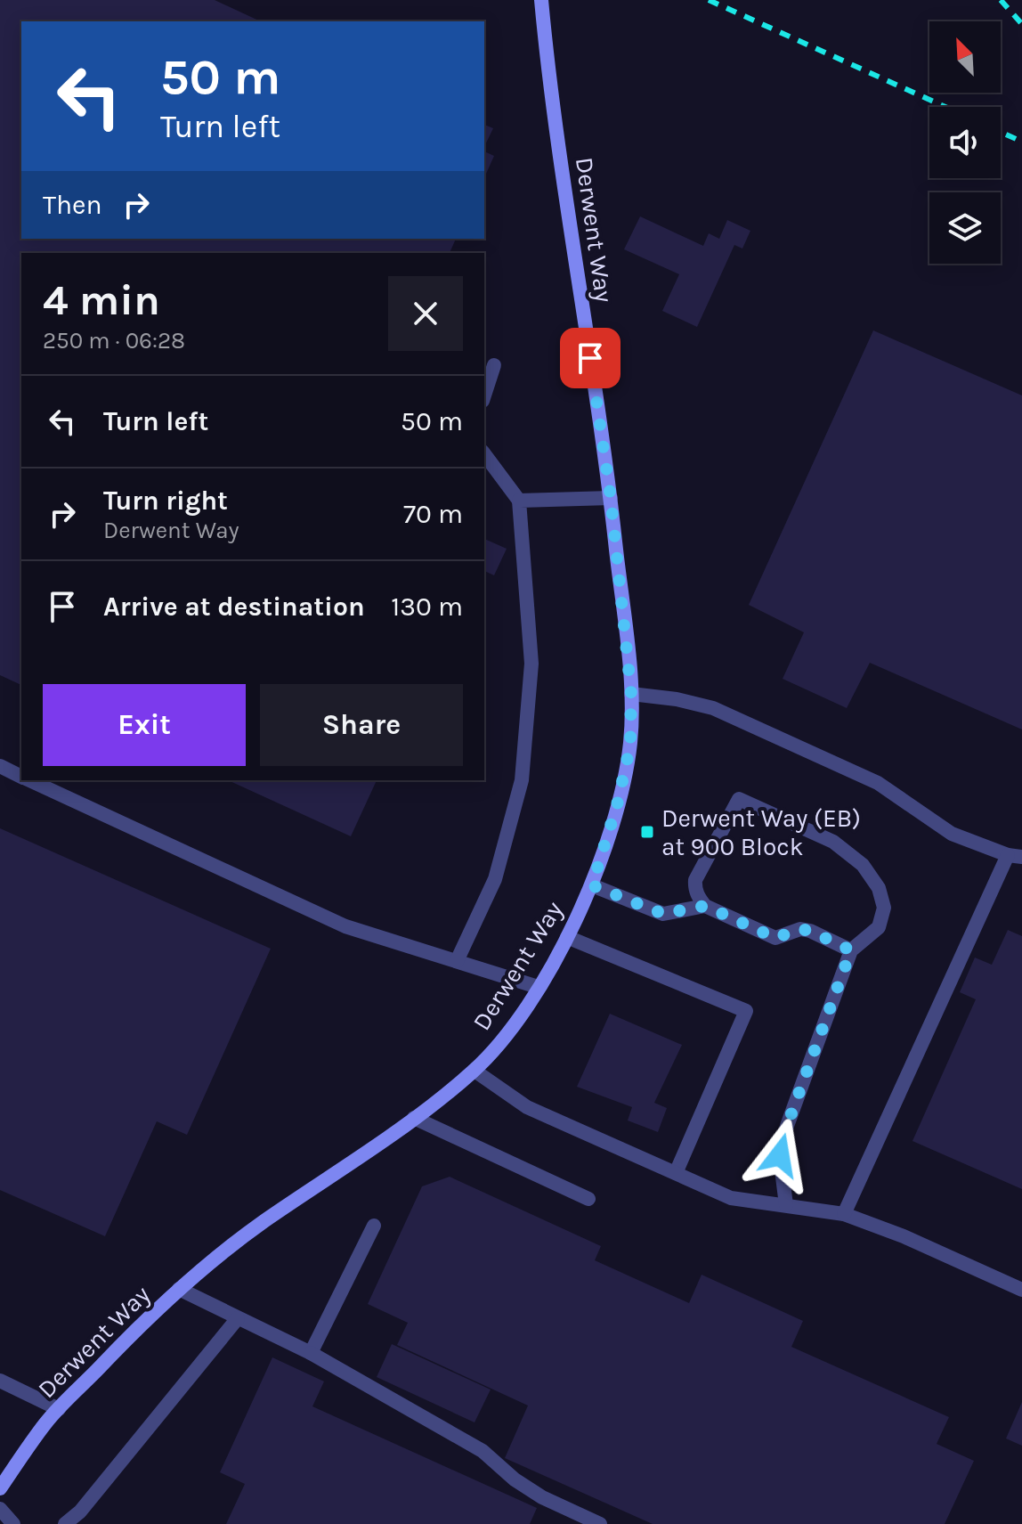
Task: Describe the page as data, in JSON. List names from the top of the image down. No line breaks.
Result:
{"streets":{"street":["Derwent Way"]},"places":{"transit":["Derwent Way (EB) at 900 Block"]},"north":"top left","page":{"turn":["50 m","Turn left"],"then":"Then","heading":["4 min","250 m · 06:28"],"list":[{"name":"Turn left","value":"50 m"},{"name":"Turn right","note":"Derwent Way","value":"70 m"},{"name":"Arrive at destination","value":"130 m"}],"buttons":["Exit","Share"]}}
